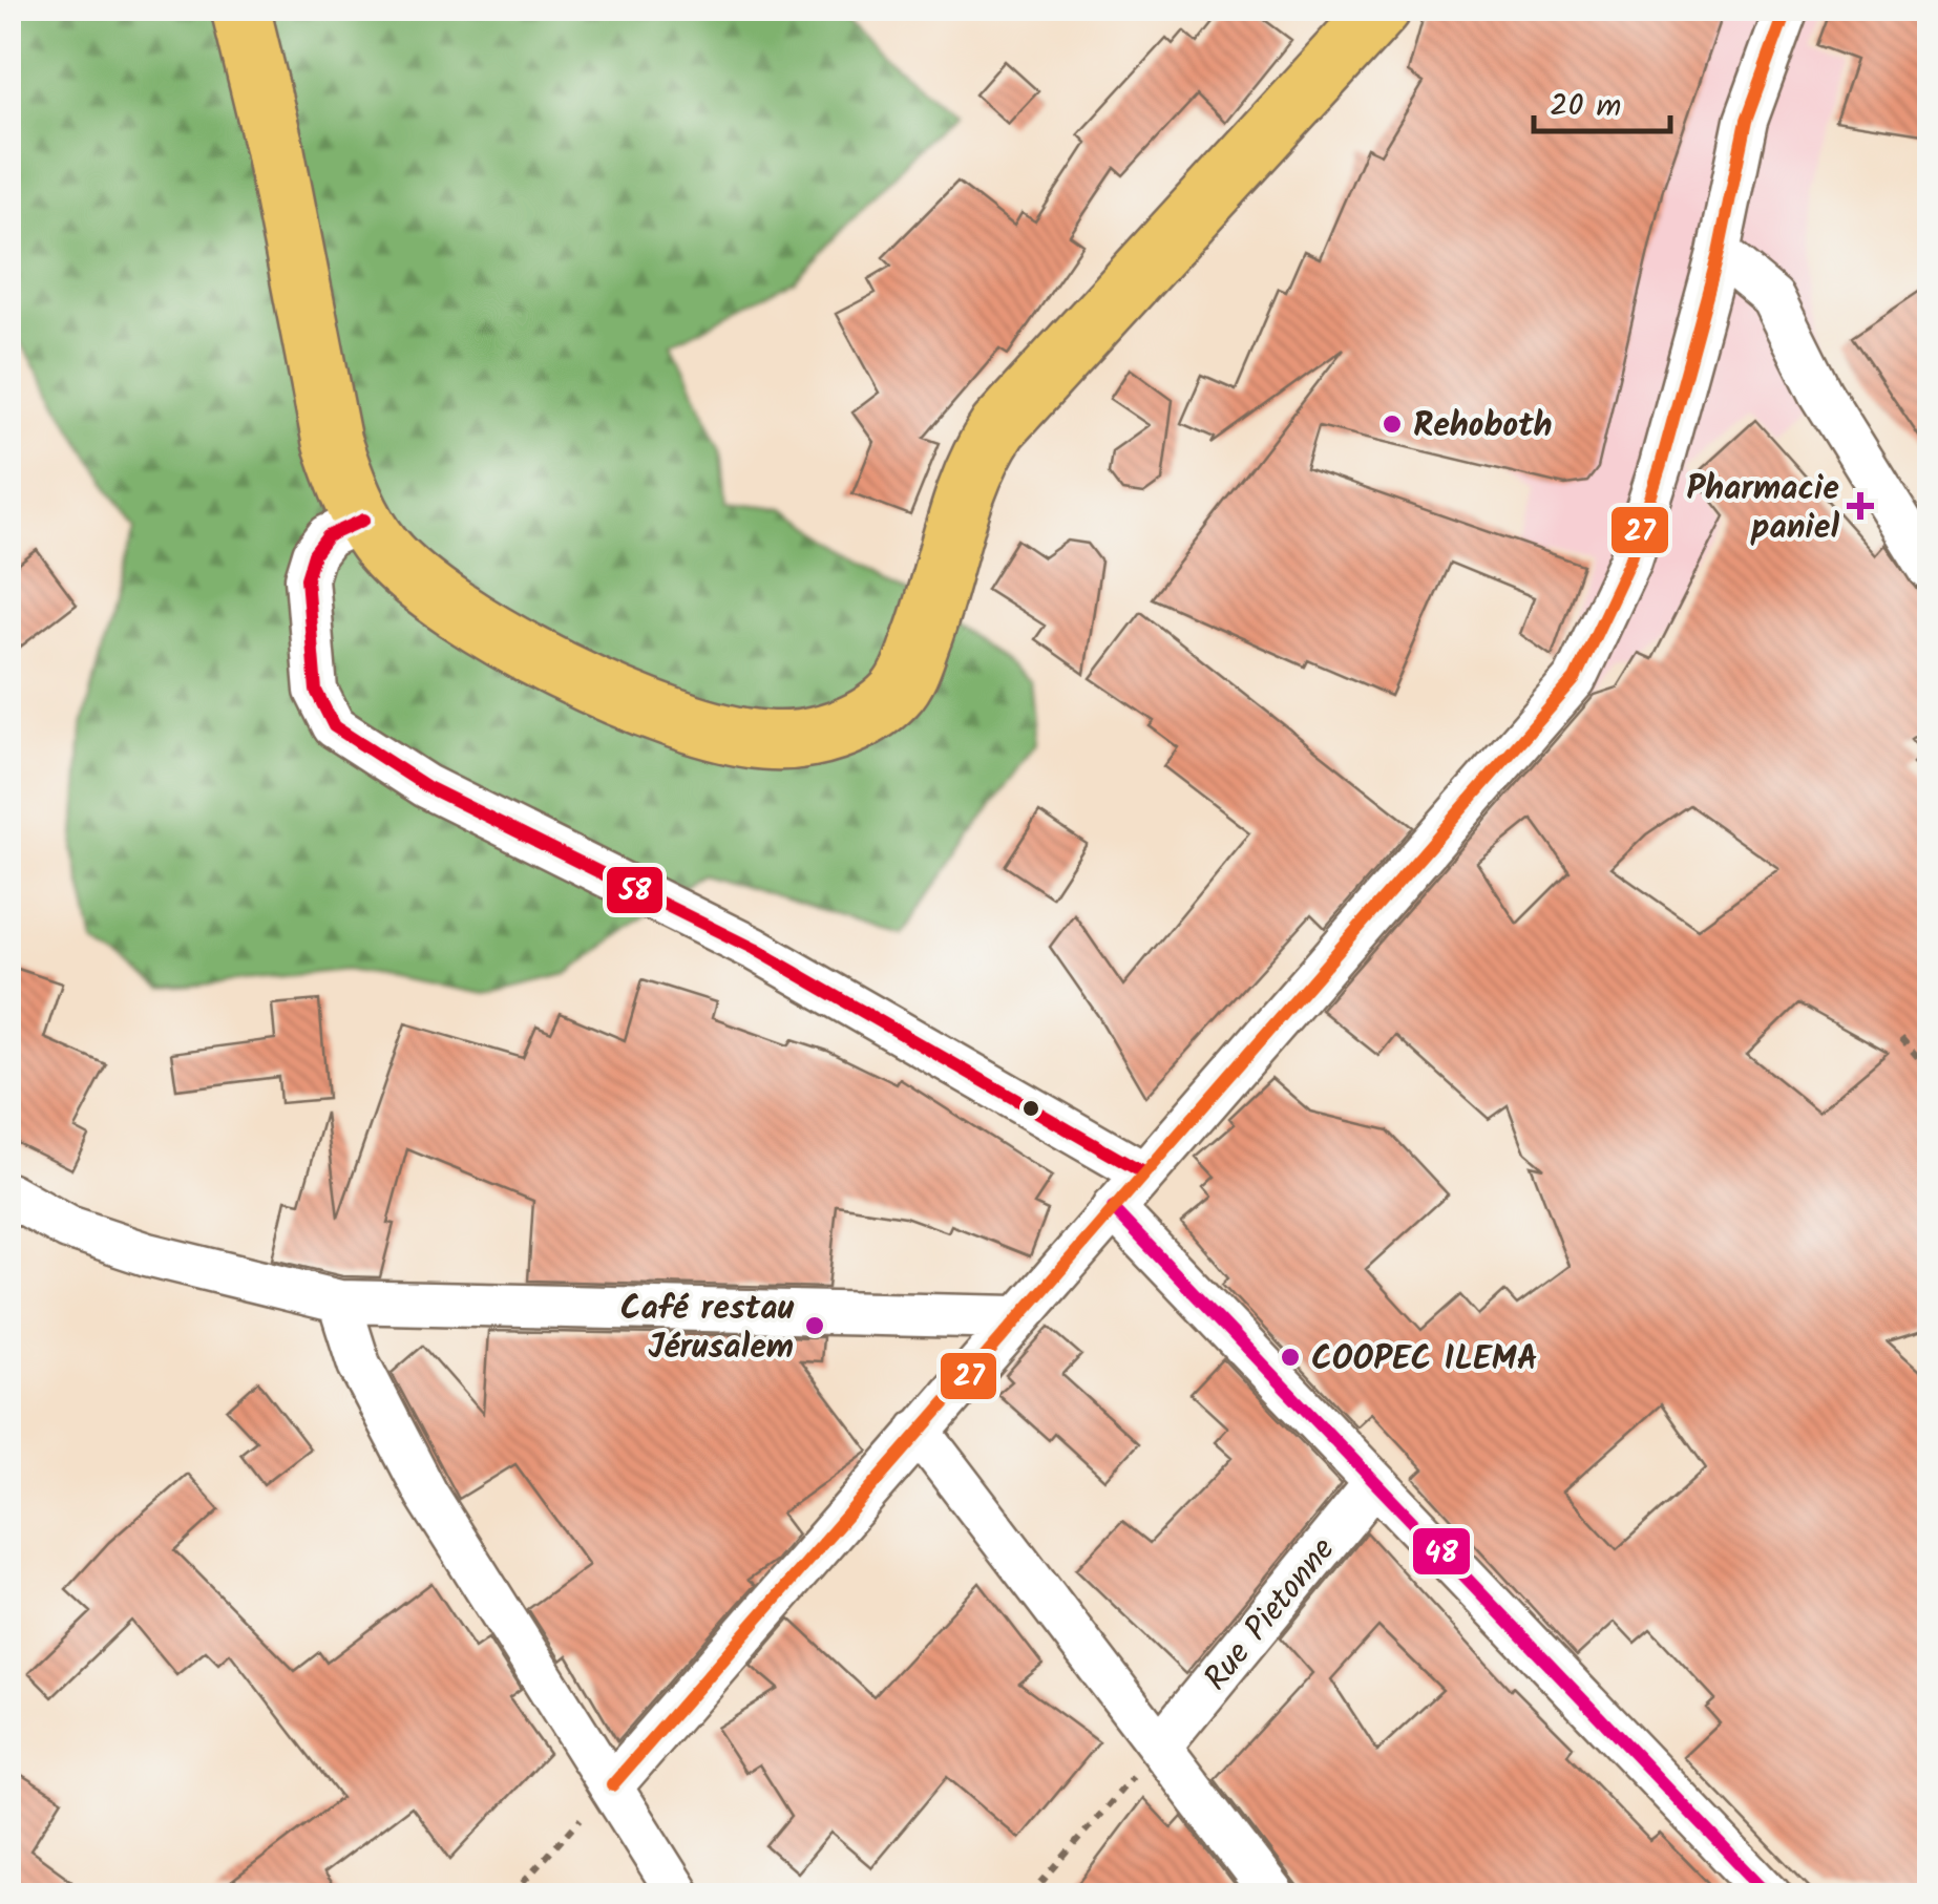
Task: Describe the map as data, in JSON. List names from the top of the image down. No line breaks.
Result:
{"streets":{"street":["Rue Pietonne"]},"places":{"other":["Rehoboth","Café restau Jérusalem","COOPEC ILEMA"],"health":["Pharmacie paniel"]},"lines":["transit line 27","transit line 58","transit line 48"],"scale_bar":"20 m"}
